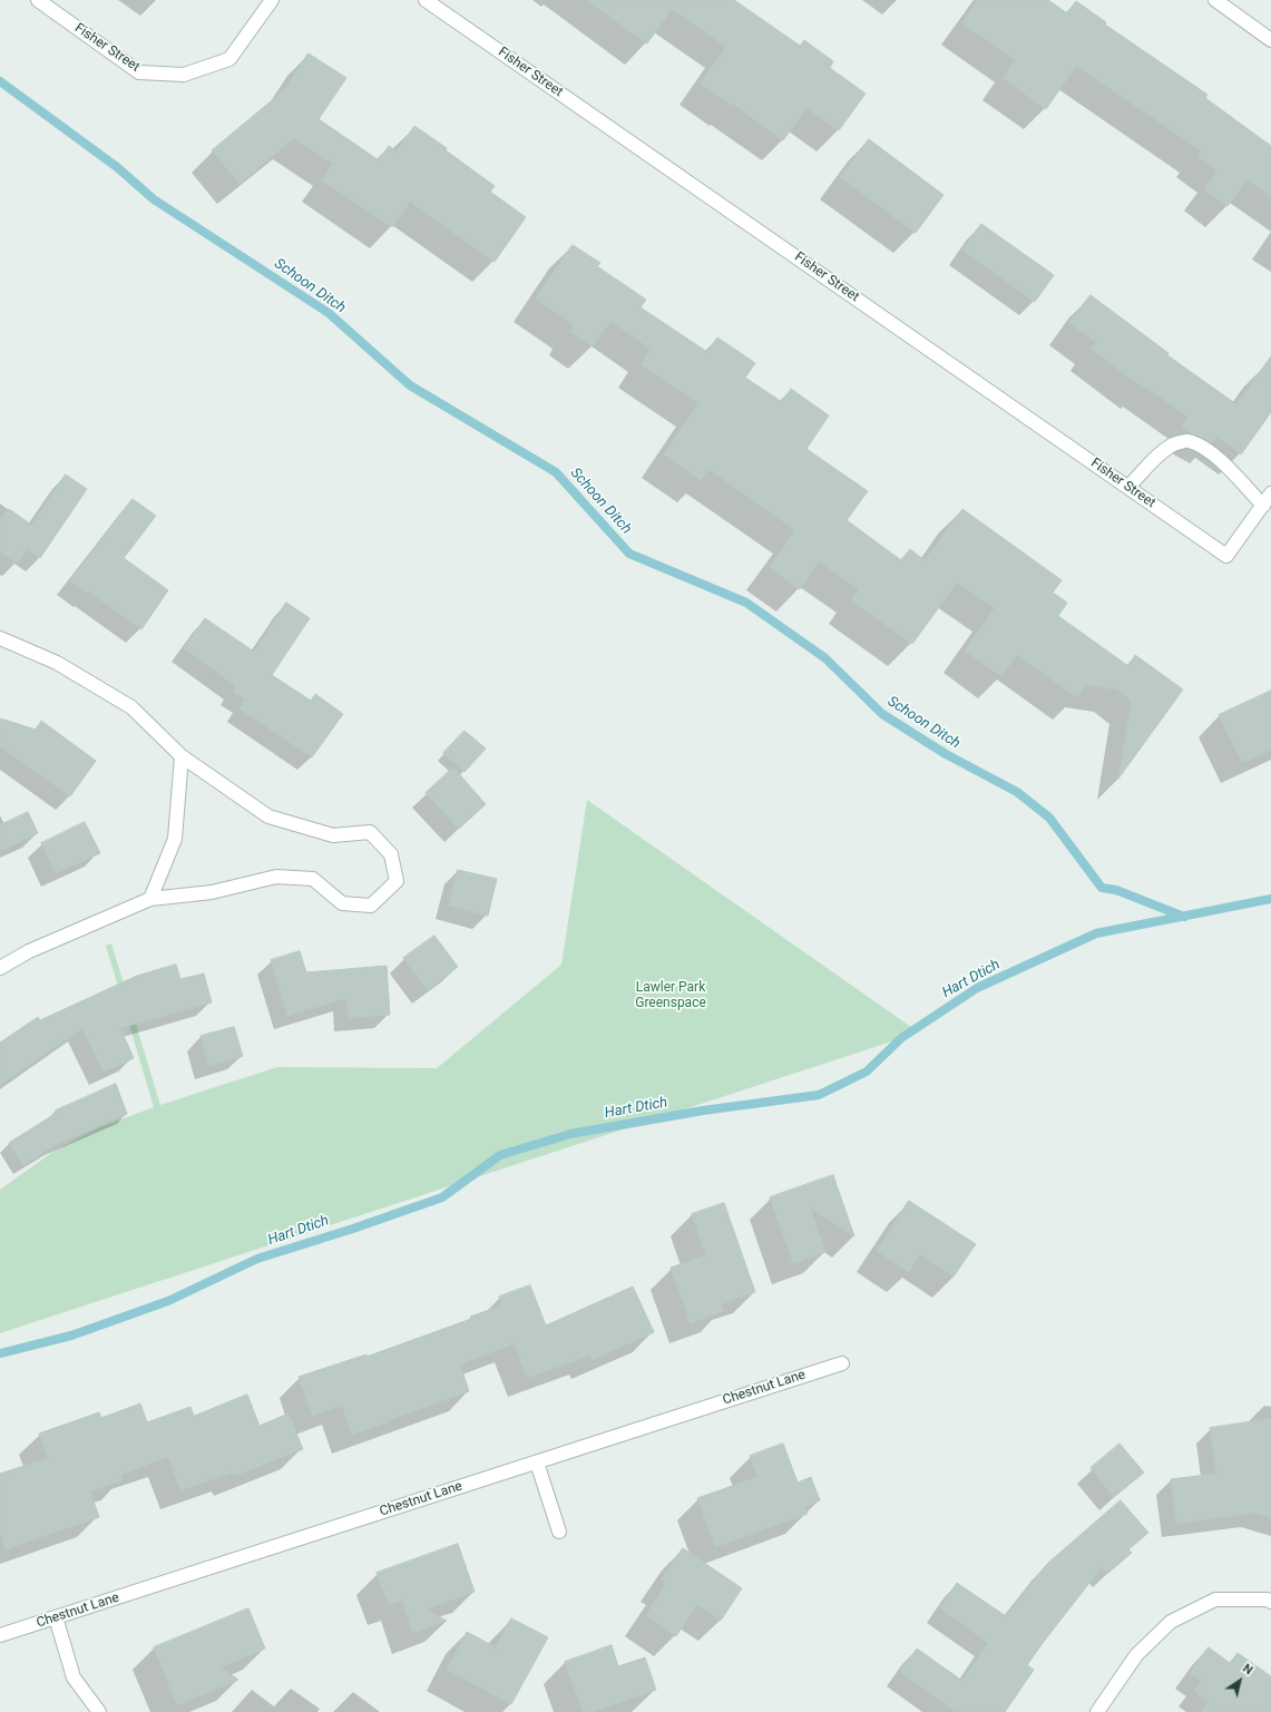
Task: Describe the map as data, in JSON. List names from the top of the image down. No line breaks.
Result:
{"streets":{"street":["Fisher Street","Chestnut Lane"]},"water":["Schoon Ditch","Hart Dtich"],"parks":["Lawler Park Greenspace"],"north":"top right"}
